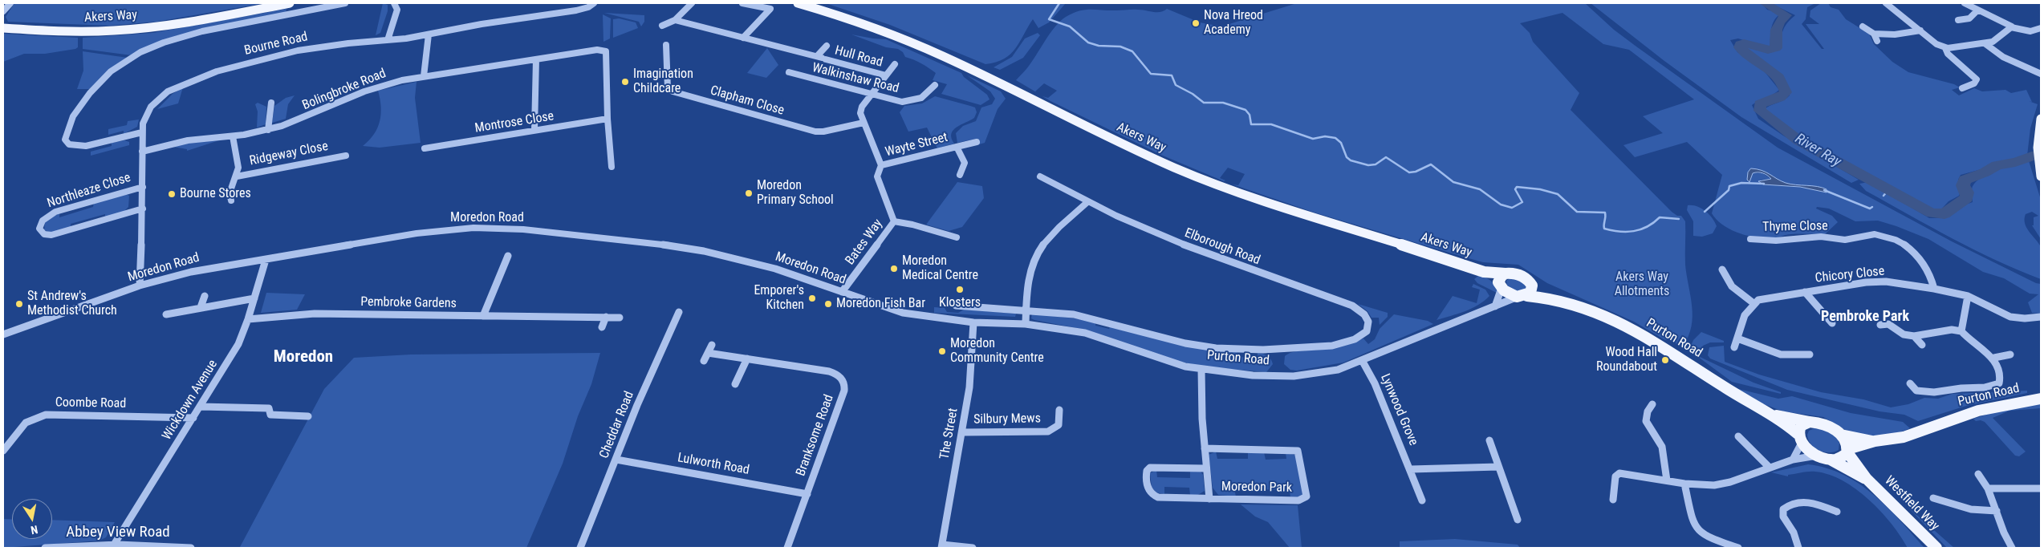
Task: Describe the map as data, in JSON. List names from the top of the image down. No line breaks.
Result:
{"streets":{"main road":["Akers Way","Purton Road","Westfield Way"],"street":["Bourne Road","Hull Road","Walkinshaw Road","Bolingbroke Road","Clapham Close","Montrose Close","Wayte Street","Ridgeway Close","Northleaze Close","Moredon Road","Thyme Close","Bates Way","Elborough Road","Chicory Close","Pembroke Gardens","Wickdown Avenue","Coombe Road","Lynwood Grove","Silbury Mews","Cheddar Road","The Street","Branksome Road","Lulworth Road","Moredon Park","Abbey View Road"]},"crossings":[["Akers Way","Purton Road"],["Bourne Road","Bolingbroke Road"],["Bourne Road","Northleaze Close"],["Bourne Road","Moredon Road"],["Hull Road","Walkinshaw Road"],["Hull Road","Bates Way"],["Walkinshaw Road","Bates Way"],["Bolingbroke Road","Montrose Close"],["Clapham Close","Bates Way"],["Wayte Street","Bates Way"],["Moredon Road","Bates Way"],["Moredon Road","Purton Road"],["Moredon Road","Wickdown Avenue"],["Moredon Road","The Street"],["Thyme Close","Chicory Close"],["Elborough Road","Purton Road"],["Pembroke Gardens","Wickdown Avenue"],["Purton Road","Lynwood Grove"],["Purton Road","The Street"],["Purton Road","Moredon Park"],["Purton Road","Westfield Way"],["Wickdown Avenue","Coombe Road"],["Wickdown Avenue","Abbey View Road"],["Silbury Mews","The Street"],["Cheddar Road","Lulworth Road"],["Branksome Road","Lulworth Road"]],"districts":["Pembroke Park","Moredon"],"water":["River Ray"],"parks":["Akers Way Allotments"],"places":["Nova Hreod Academy","Imagination Childcare","Moredon Primary School","Bourne Stores","Moredon Medical Centre","Klosters","Emporer's Kitchen","St Andrew's Methodist Church","Moredon Fish Bar","Moredon Community Centre","Wood Hall Roundabout"],"north":"bottom"}
